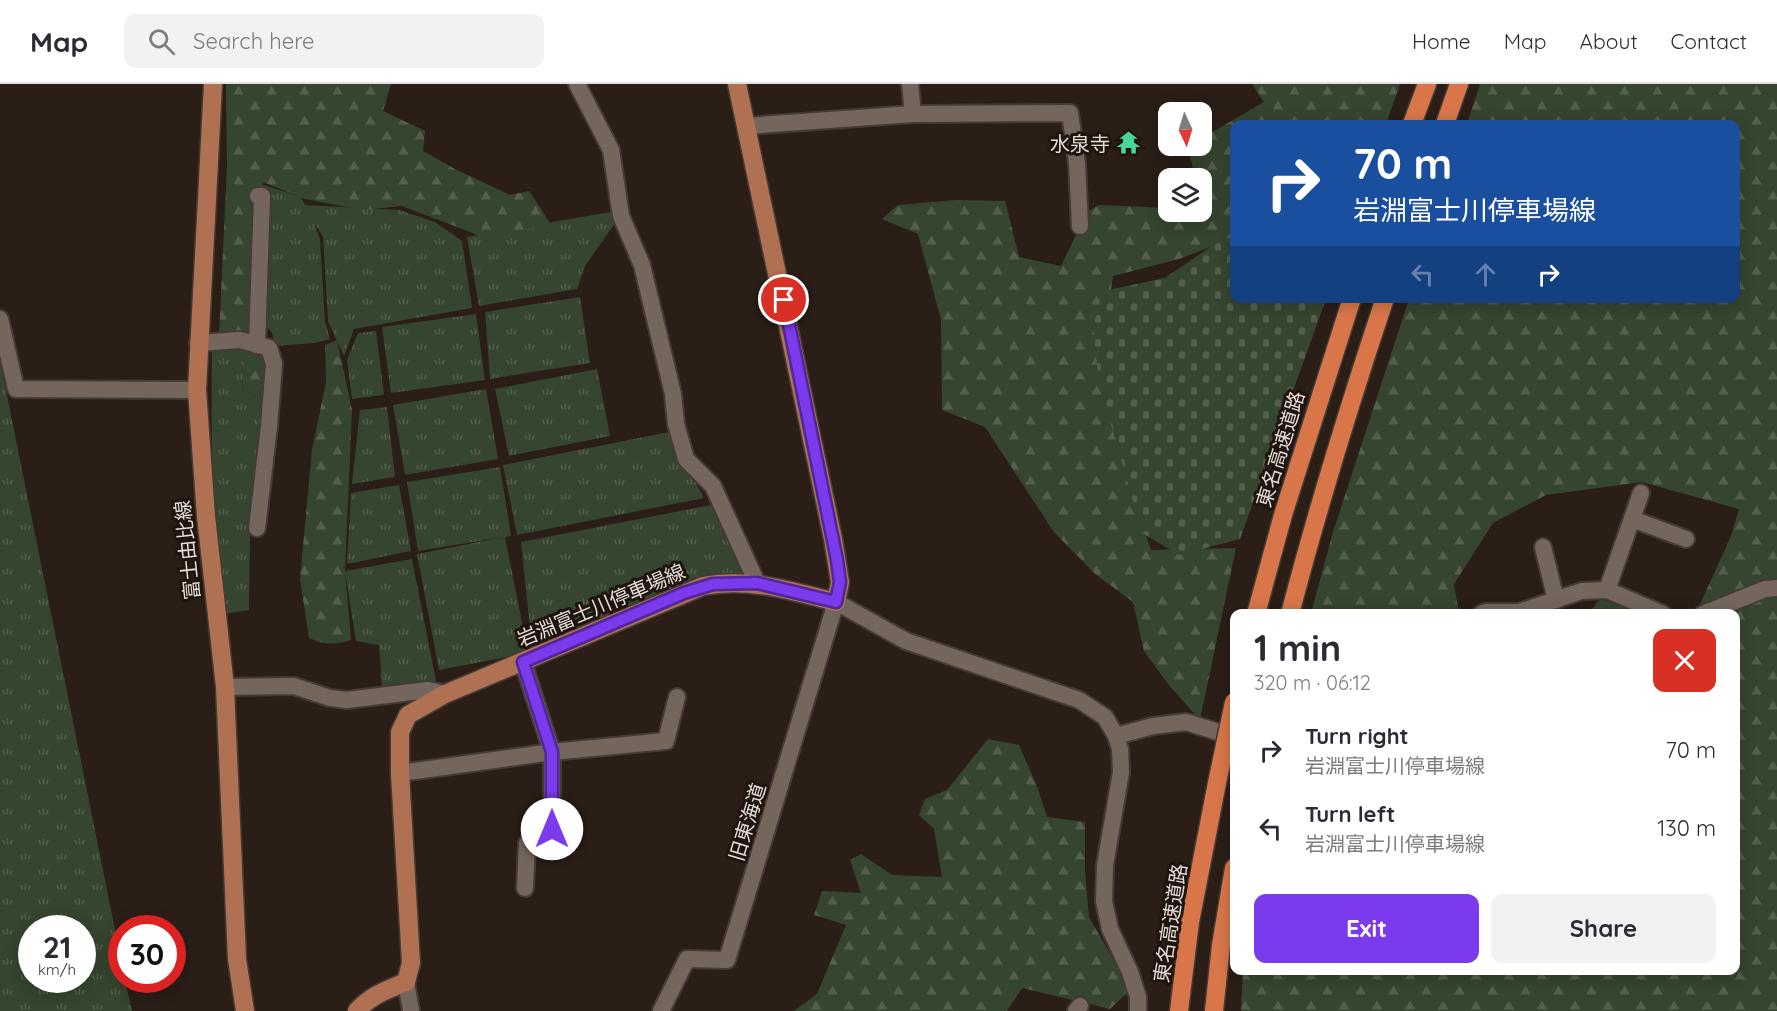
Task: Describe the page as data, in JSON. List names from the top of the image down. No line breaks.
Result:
{"streets":{"highway":["東名高速道路"],"main road":["富士由比線","岩淵富士川停車場線"],"street":["旧東海道"]},"crossings":[["岩淵富士川停車場線","旧東海道"]],"places":{"temple":["水泉寺"]},"north":"bottom","page":{"header":"Map","search":"Search here","nav":["Home","Map","About","Contact"],"turn":["70 m","岩淵富士川停車場線"],"heading":["1 min","320 m · 06:12"],"list":[{"name":"Turn right","note":"岩淵富士川停車場線","value":"70 m"},{"name":"Turn left","note":"岩淵富士川停車場線","value":"130 m"}],"buttons":["Exit","Share"],"speed":"21 km/h","limit":"30"}}
